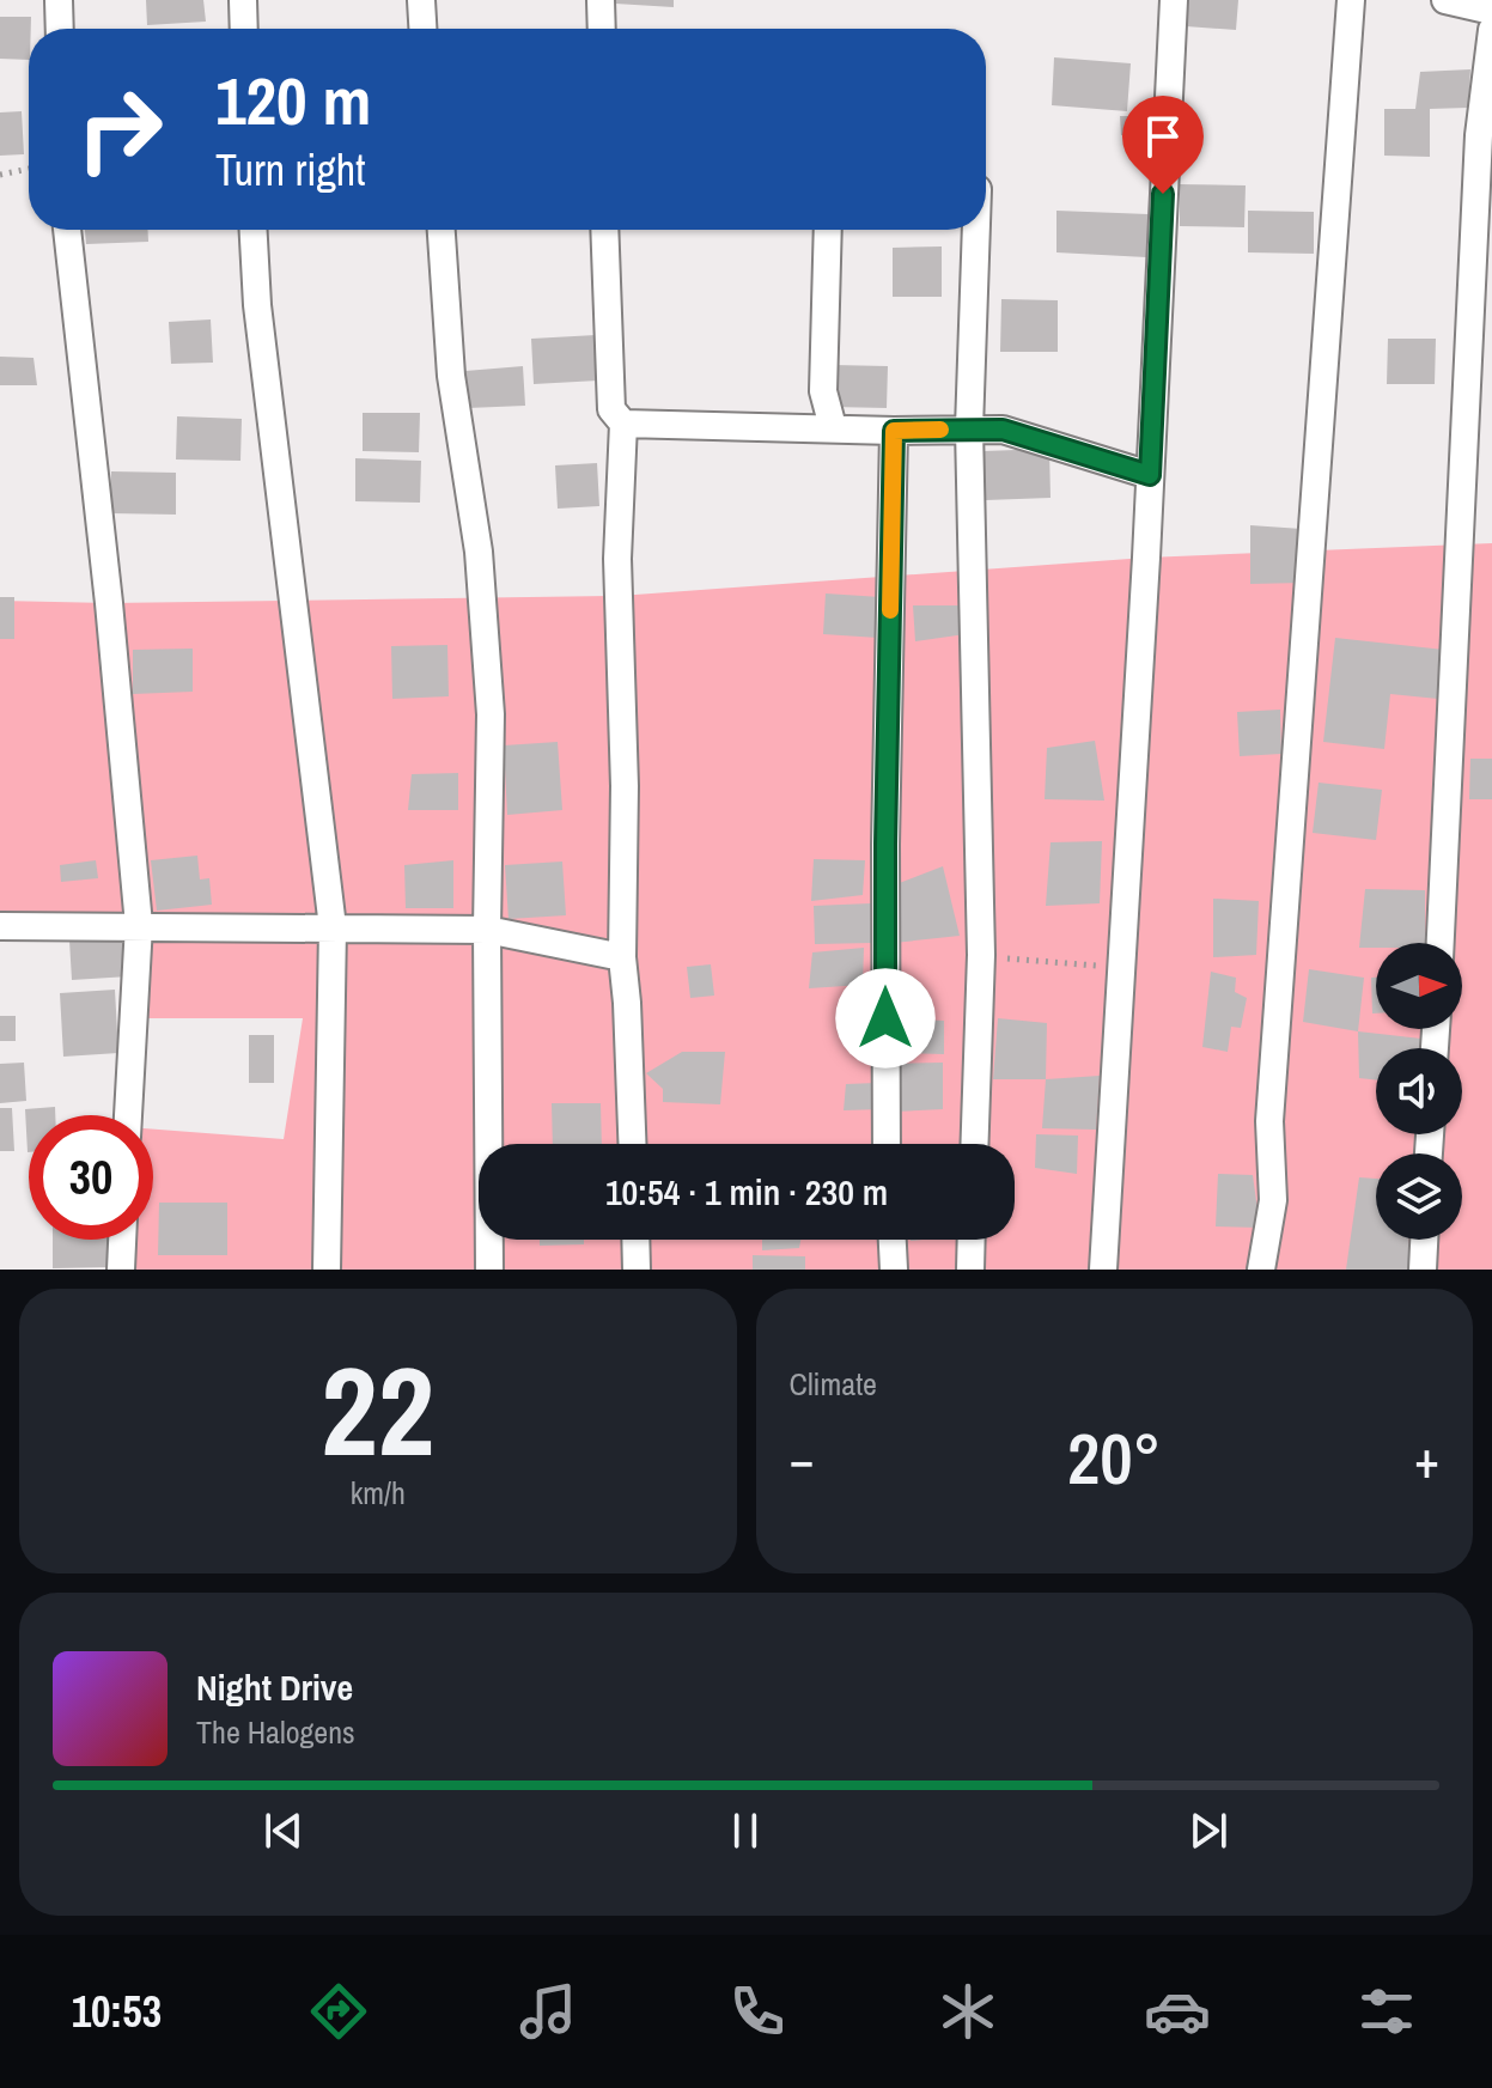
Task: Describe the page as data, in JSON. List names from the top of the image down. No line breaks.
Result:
{"north":"right","page":{"turn":["120 m","Turn right"],"limit":"30","trip":"10:54 · 1 min · 230 m","tile":[["22","km/h"],"Climate"],"heat":["−","20°","+"],"song":["Night Drive","The Halogens"],"tabs":"10:53"}}
